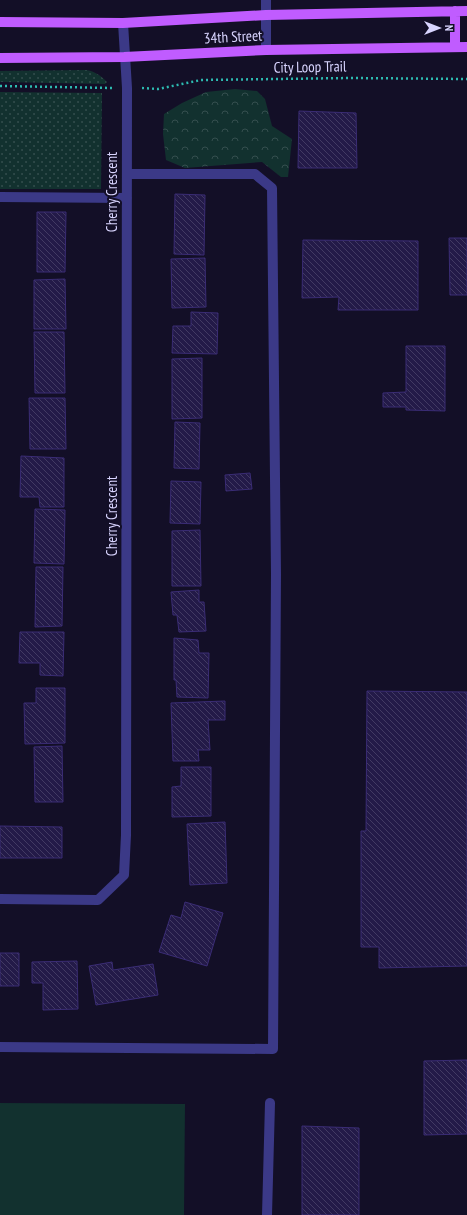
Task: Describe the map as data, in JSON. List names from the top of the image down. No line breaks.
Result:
{"streets":{"main road":["34th Street"],"street":["Cherry Crescent"],"path":["City Loop Trail"]},"crossings":[["34th Street","Cherry Crescent"]],"north":"right"}
